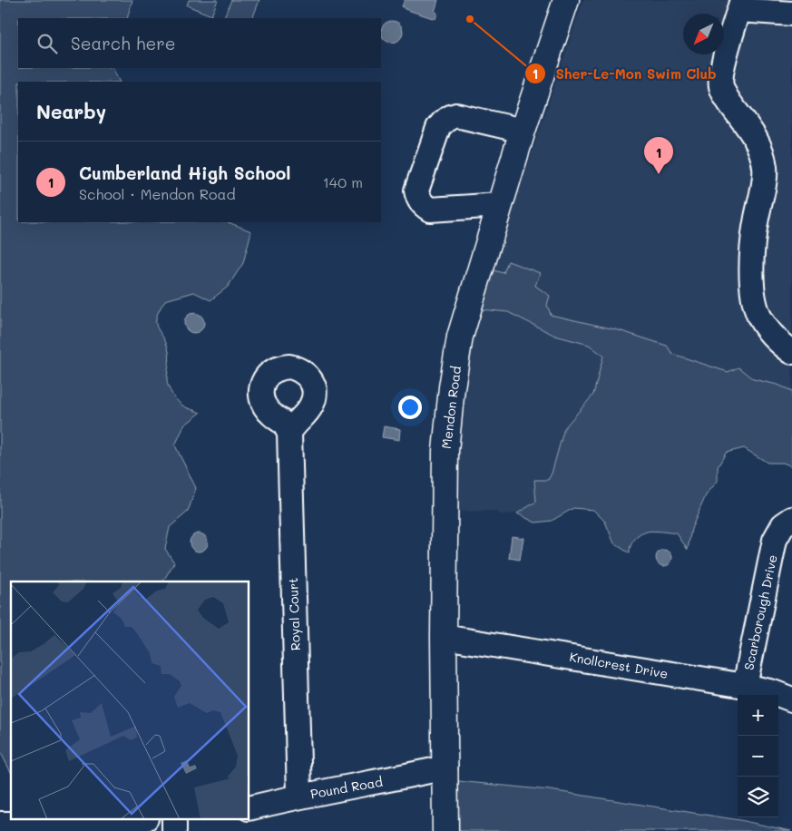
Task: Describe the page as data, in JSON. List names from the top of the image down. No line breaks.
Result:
{"streets":{"main road":["Mendon Road"],"street":["Scarborough Drive","Royal Court","Knollcrest Drive","Pound Road"]},"crossings":[["Mendon Road","Knollcrest Drive"],["Mendon Road","Pound Road"],["Scarborough Drive","Knollcrest Drive"],["Royal Court","Pound Road"]],"places":["Sher-Le-Mon Swim Club"],"north":"bottom left","page":{"search":"Search here","heading":"Nearby","pins":"1","list":[{"mark":"1","name":"Cumberland High School","note":"School · Mendon Road","value":"140 m"}],"map_buttons":["+","−"]}}
